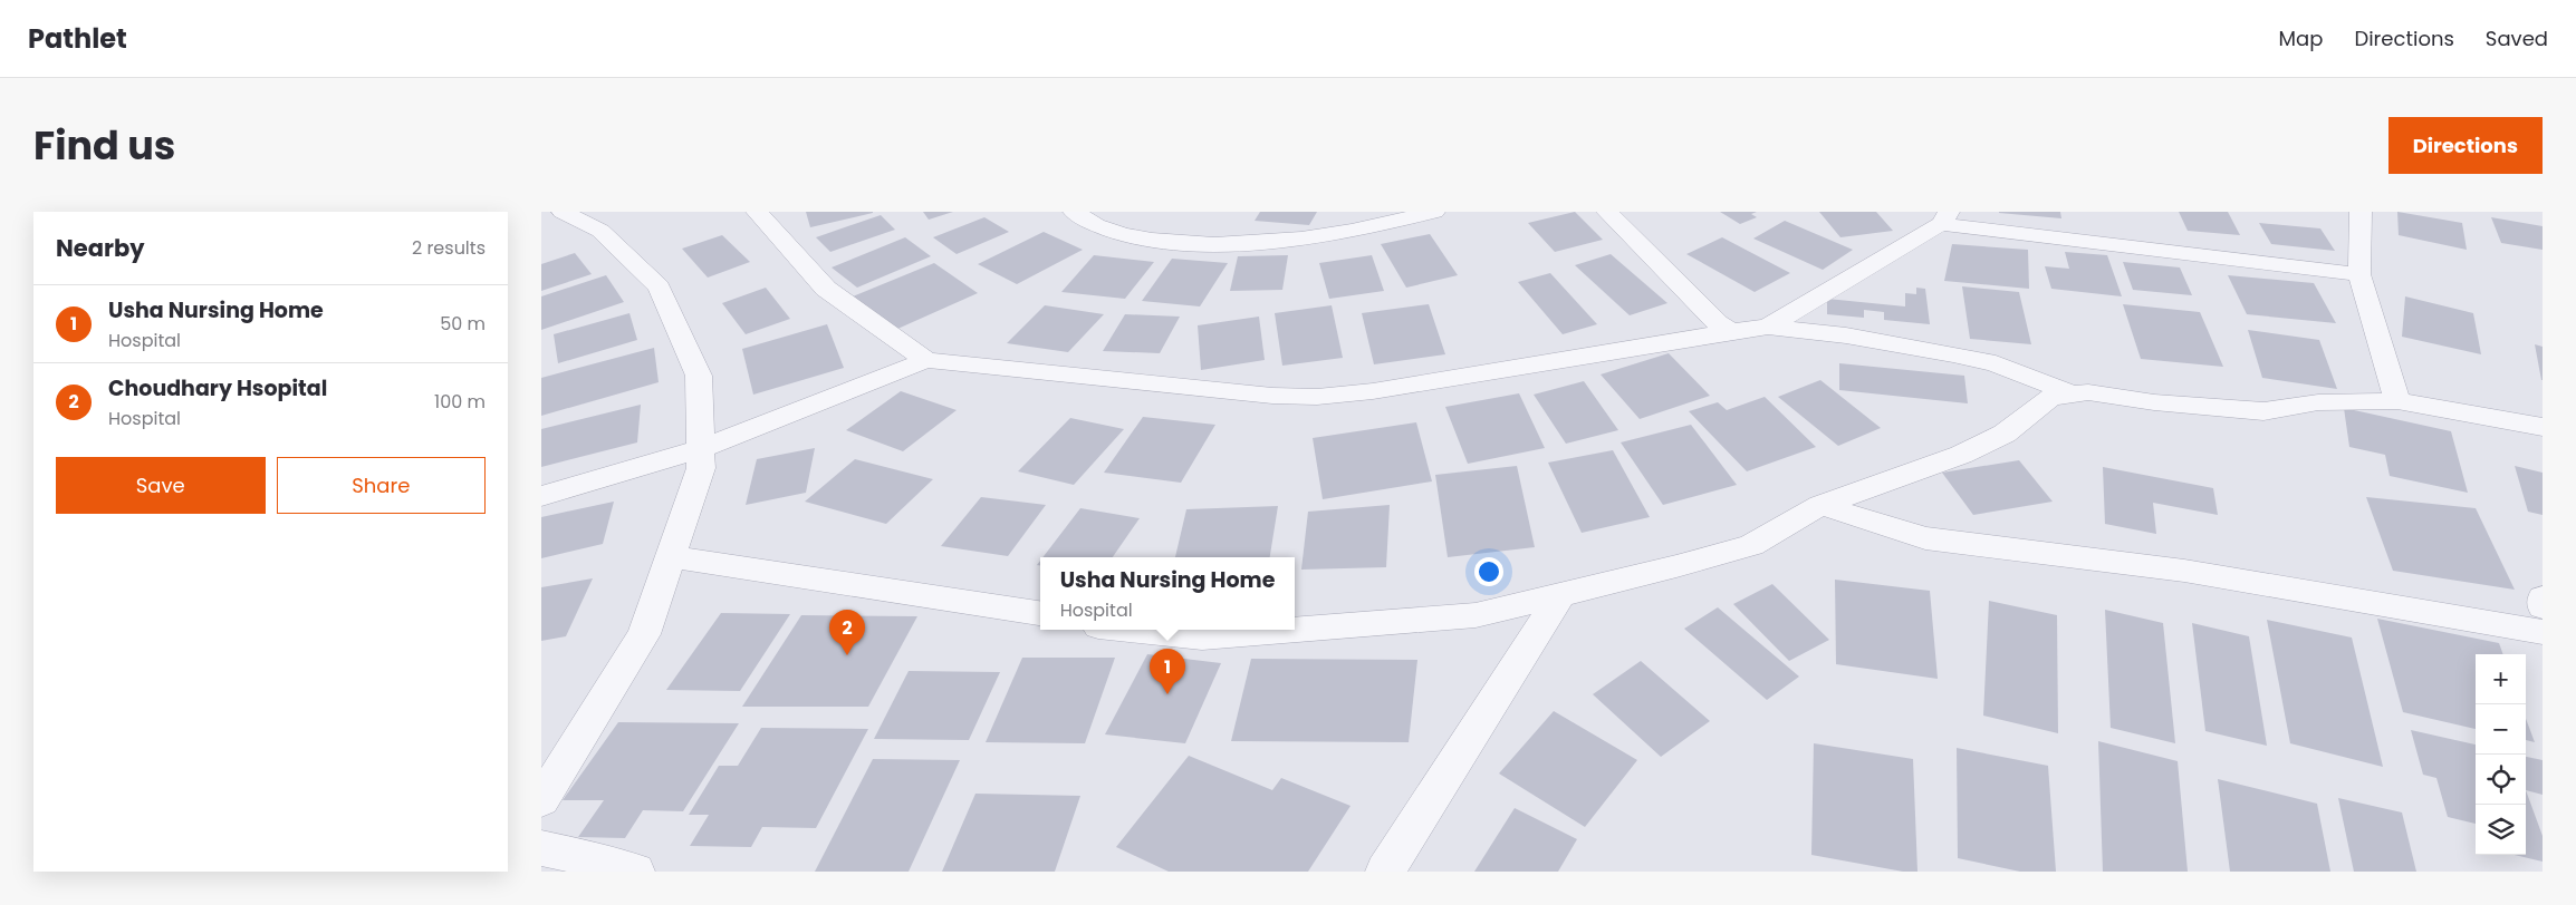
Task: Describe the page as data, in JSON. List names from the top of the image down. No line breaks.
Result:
{"page":{"header":"Pathlet","nav":["Map","Directions","Saved"],"title":"Find us","buttons":["Directions",["Save","Share"]],"heading":["Nearby","2 results"],"list":[{"mark":"1","name":"Usha Nursing Home","note":"Hospital","value":"50 m"},{"mark":"2","name":"Choudhary Hsopital","note":"Hospital","value":"100 m"}],"popup":["Usha Nursing Home","Hospital"],"pins":["2","1"],"map_buttons":["+","−"]}}
